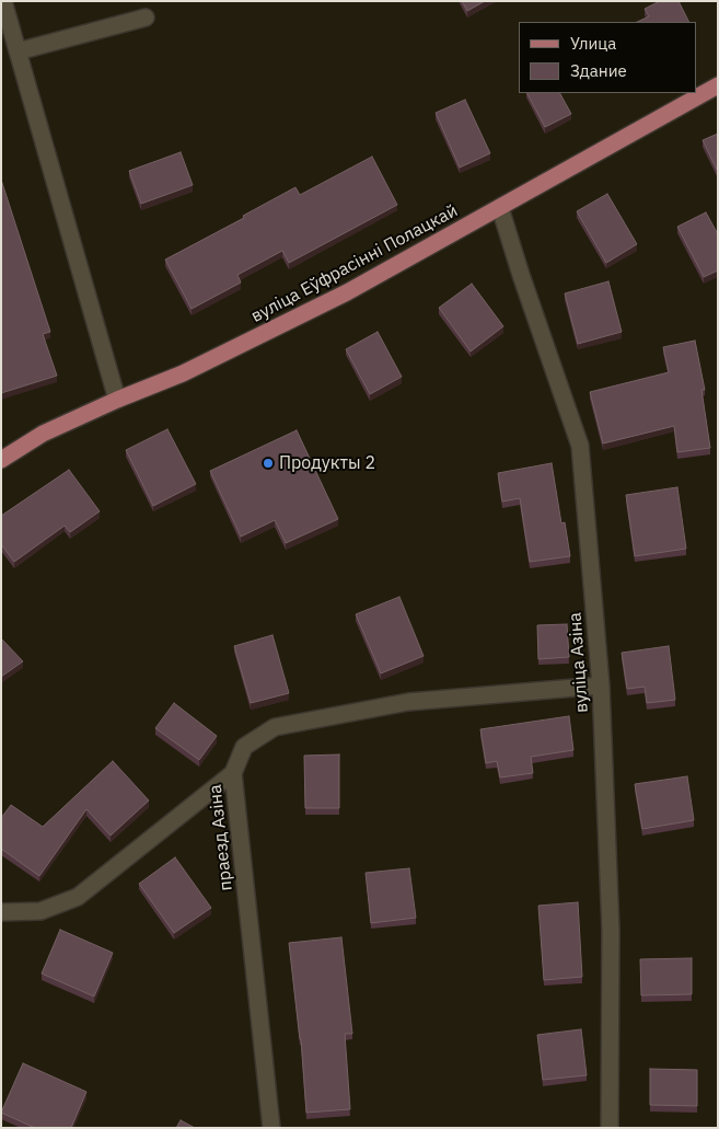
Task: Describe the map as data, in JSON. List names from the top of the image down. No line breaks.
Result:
{"streets":{"main road":["вуліца Еўфрасінні Полацкай"],"street":["вуліца Азіна","праезд Азіна"]},"crossings":[["вуліца Еўфрасінні Полацкай","вуліца Азіна"],["вуліца Азіна","праезд Азіна"]],"places":["Продукты 2"],"legend":["Улица","Здание"]}
